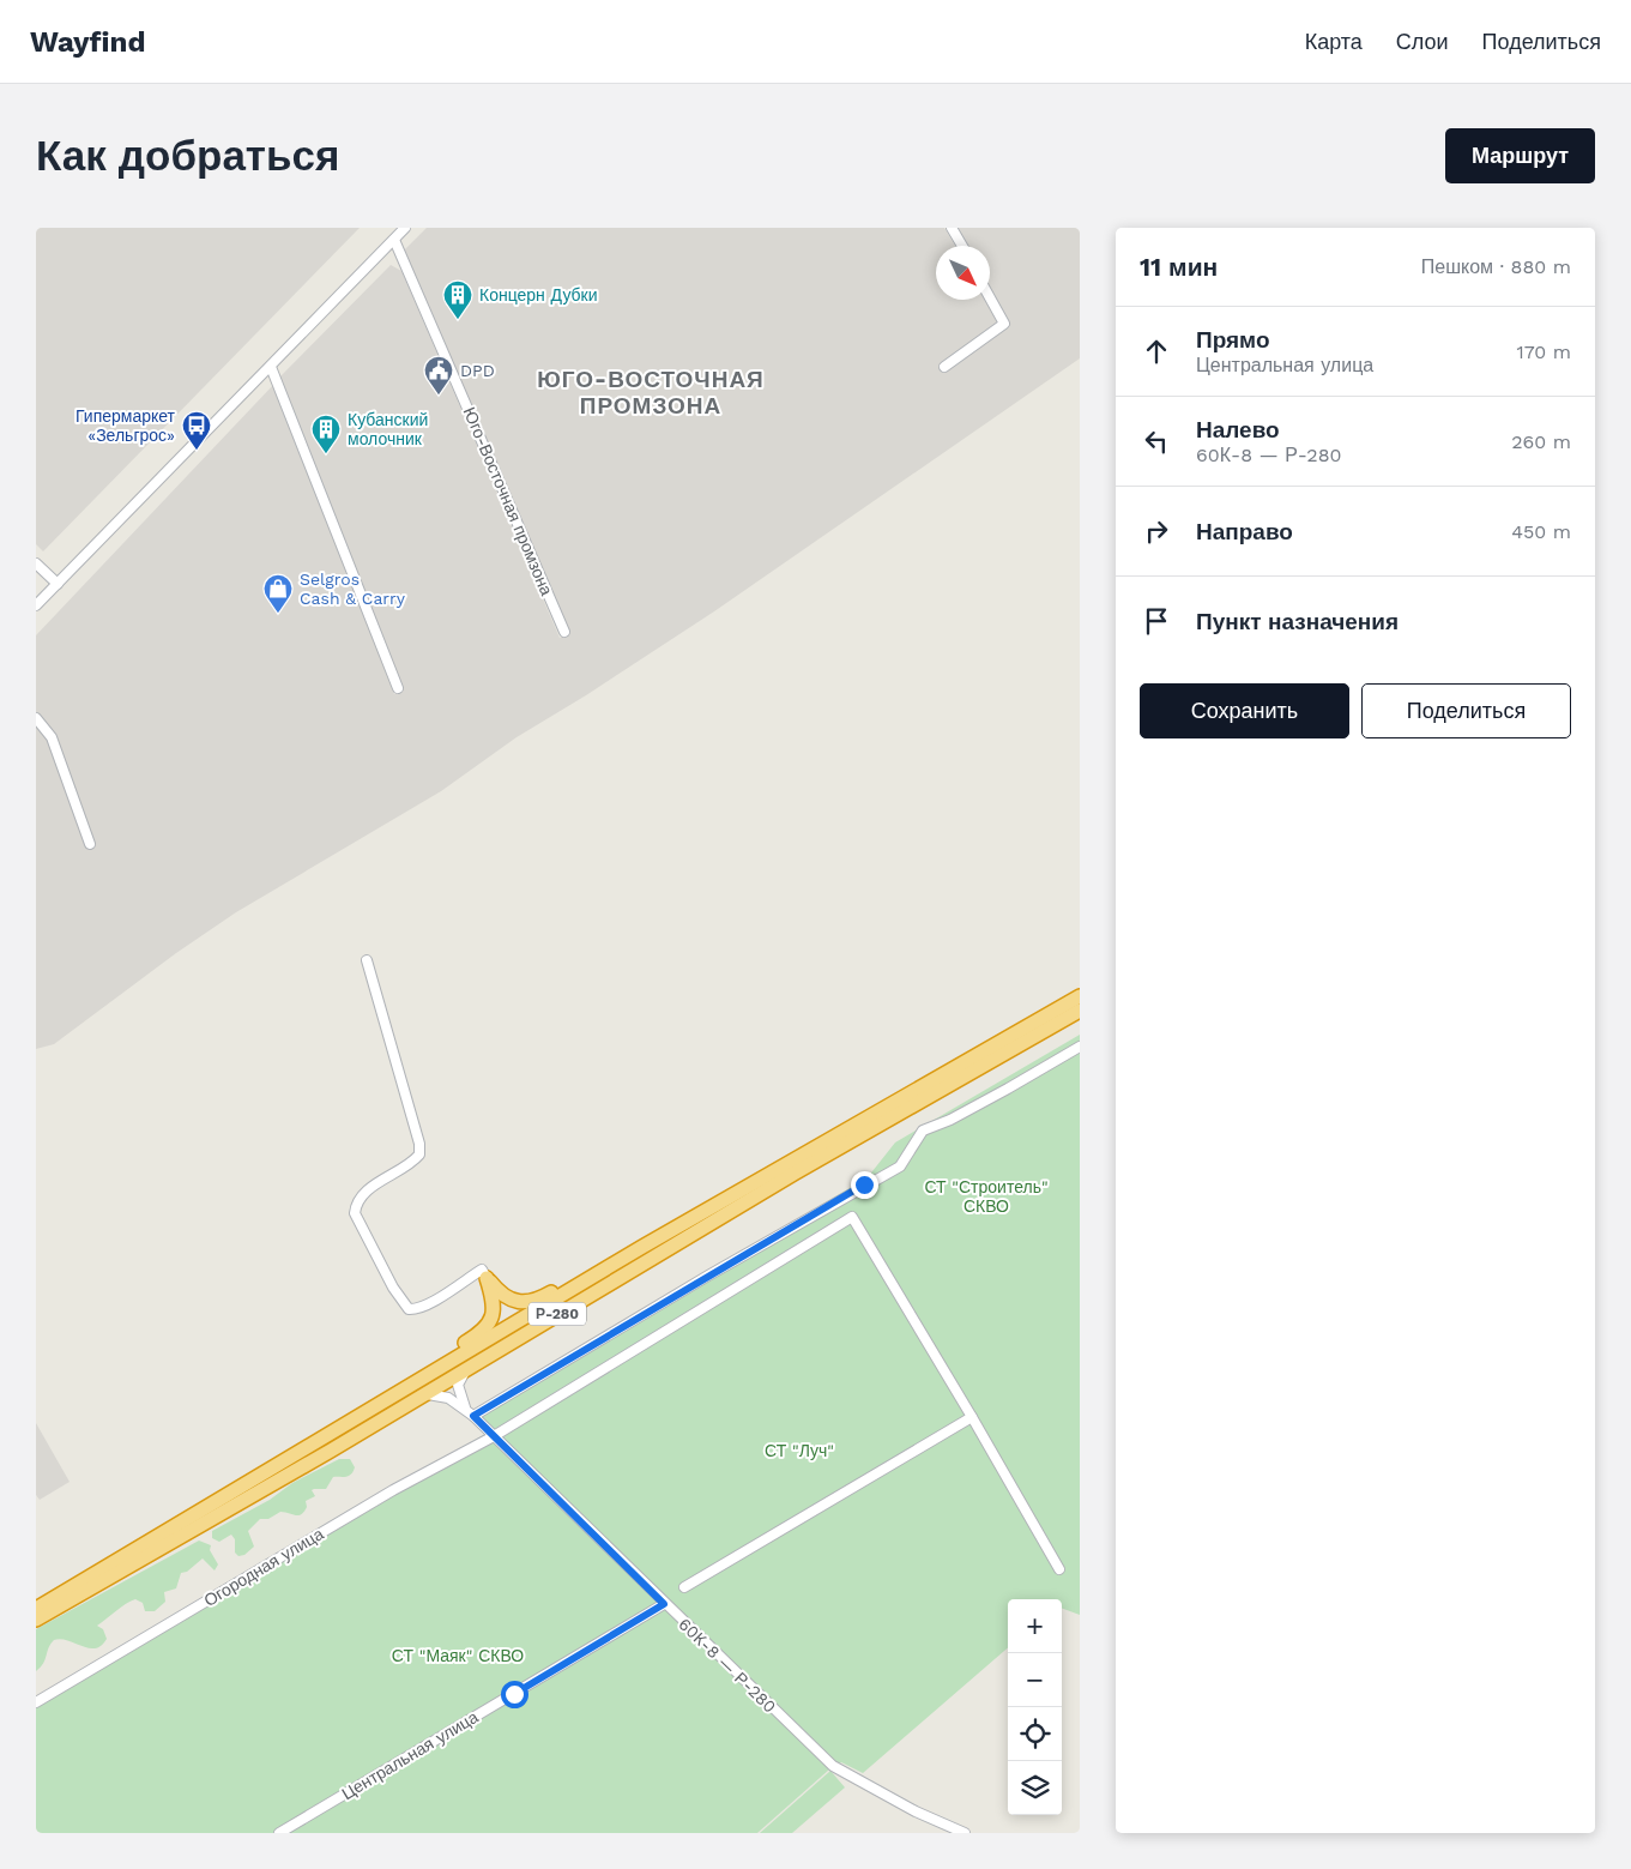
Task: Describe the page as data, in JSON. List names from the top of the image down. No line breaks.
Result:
{"streets":{"highway":["Р-280"],"street":["Юго-Восточная промзона","Огородная улица","60К-8 — Р-280","Центральная улица"]},"crossings":[["Р-280","60К-8 — Р-280"],["Огородная улица","60К-8 — Р-280"],["60К-8 — Р-280","Центральная улица"]],"districts":["ЮГО-ВОСТОЧНАЯ ПРОМЗОНА"],"parks":["СТ \"Строитель\" СКВО","СТ \"Луч\"","СТ \"Маяк\" СКВО"],"places":{"building":["Концерн Дубки","Кубанский молочник"],"public building":["DPD"],"bus stop":["Гипермаркет «Зельгрос»"],"shop":["Selgros Cash & Carry"]},"north":"bottom right","page":{"header":"Wayfind","nav":["Карта","Слои","Поделиться"],"buttons":["Маршрут",["Сохранить","Поделиться"]],"title":"Как добраться","heading":["11 мин","Пешком · 880 m"],"list":[["Прямо","Центральная улица","170 m"],["Налево","60К-8 — Р-280","260 m"],["Направо","450 m"],"Пункт назначения"],"map_buttons":["+","−"]}}
